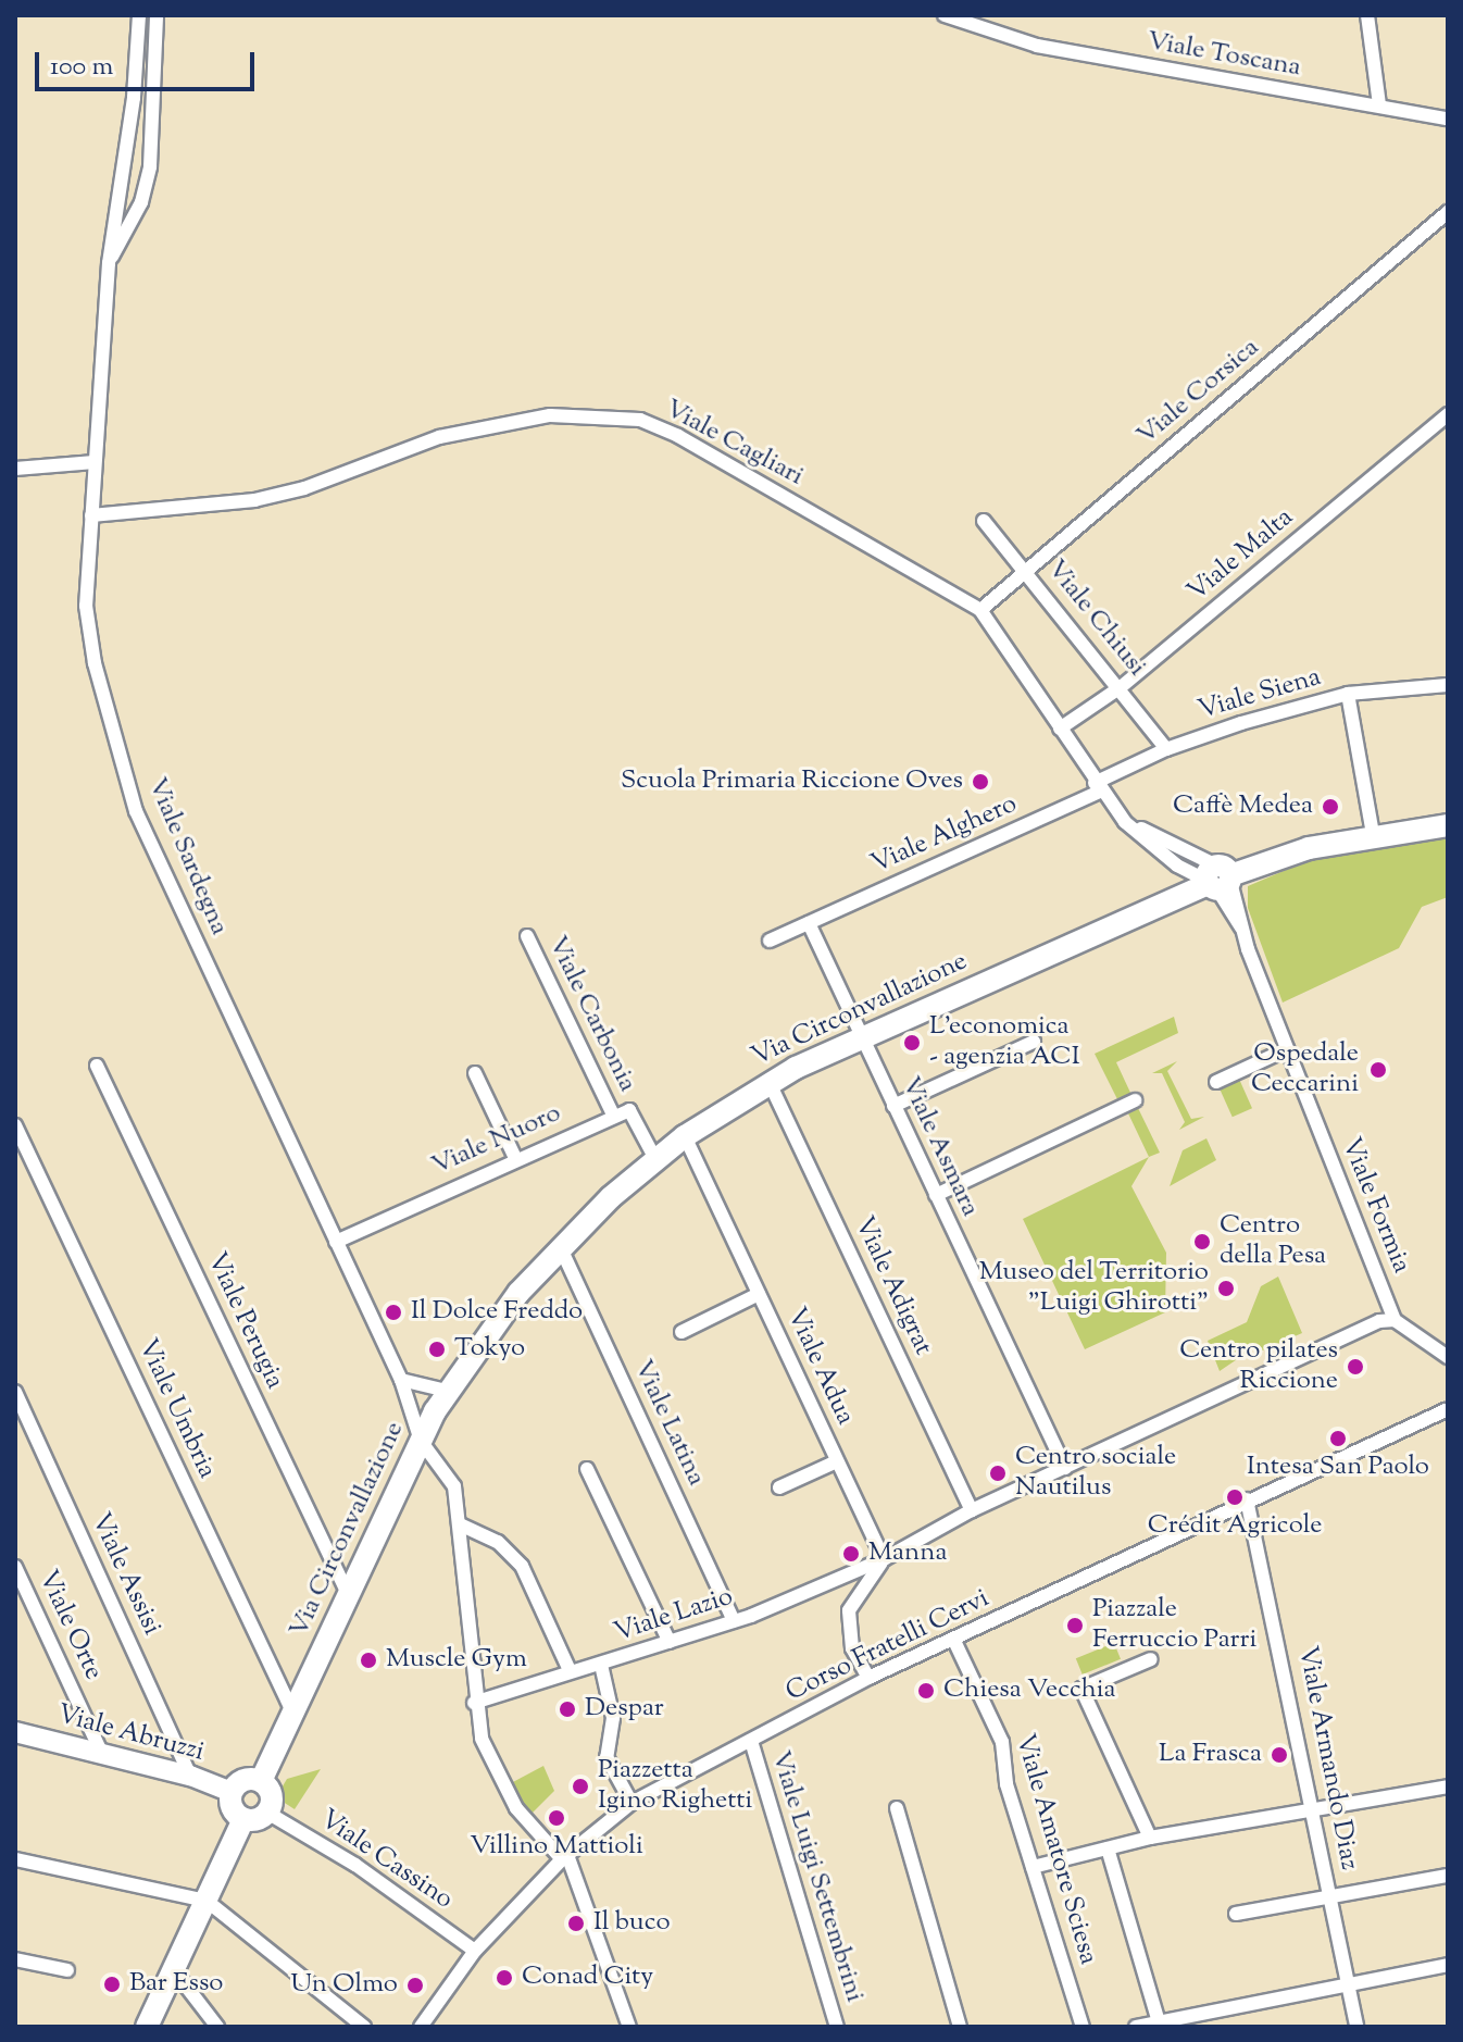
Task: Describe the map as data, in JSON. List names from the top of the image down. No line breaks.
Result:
{"streets":{"main road":["Via Circonvallazione"],"street":["Viale Toscana","Viale Corsica","Viale Cagliari","Viale Malta","Viale Chiusi","Viale Siena","Viale Alghero","Viale Sardegna","Viale Carbonia","Viale Nuoro","Viale Asmara","Viale Formia","Viale Adigrat","Viale Perugia","Viale Adua","Viale Umbria","Viale Latina","Viale Assisi","Viale Lazio","Viale Orte","Corso Fratelli Cervi","Viale Abruzzi","Viale Armando Diaz","Viale Amatore Sciesa","Viale Cassino","Viale Luigi Settembrini"]},"crossings":[["Viale Corsica","Viale Cagliari"],["Viale Corsica","Viale Chiusi"],["Viale Cagliari","Viale Malta"],["Viale Cagliari","Viale Siena"],["Viale Cagliari","Viale Alghero"],["Viale Cagliari","Viale Sardegna"],["Viale Cagliari","Via Circonvallazione"],["Viale Cagliari","Viale Formia"],["Viale Malta","Viale Chiusi"],["Viale Chiusi","Viale Siena"],["Viale Siena","Viale Alghero"],["Viale Sardegna","Via Circonvallazione"],["Viale Sardegna","Viale Nuoro"],["Viale Sardegna","Viale Lazio"],["Viale Sardegna","Corso Fratelli Cervi"],["Via Circonvallazione","Viale Asmara"],["Via Circonvallazione","Viale Formia"],["Via Circonvallazione","Viale Adigrat"],["Via Circonvallazione","Viale Perugia"],["Via Circonvallazione","Viale Adua"],["Via Circonvallazione","Viale Umbria"],["Via Circonvallazione","Viale Latina"],["Via Circonvallazione","Viale Abruzzi"],["Via Circonvallazione","Viale Cassino"],["Viale Carbonia","Viale Nuoro"],["Viale Asmara","Viale Lazio"],["Viale Formia","Viale Lazio"],["Viale Adigrat","Viale Lazio"],["Viale Adua","Viale Lazio"],["Viale Latina","Viale Lazio"],["Viale Assisi","Viale Abruzzi"],["Viale Lazio","Corso Fratelli Cervi"],["Viale Orte","Viale Abruzzi"],["Corso Fratelli Cervi","Viale Armando Diaz"],["Corso Fratelli Cervi","Viale Amatore Sciesa"],["Corso Fratelli Cervi","Viale Cassino"],["Corso Fratelli Cervi","Viale Luigi Settembrini"],["Viale Abruzzi","Viale Cassino"]],"places":["Scuola Primaria Riccione Oves","Caffè Medea","L'economica - agenzia ACI","Ospedale Ceccarini","Centro della Pesa","Museo del Territorio \"Luigi Ghirotti\"","Il Dolce Freddo","Tokyo","Centro pilates Riccione","Intesa San Paolo","Centro sociale Nautilus","Crédit Agricole","Manna","Piazzale Ferruccio Parri","Muscle Gym","Chiesa Vecchia","Despar","La Frasca","Piazzetta Igino Righetti","Villino Mattioli","Il buco","Conad City","Bar Esso","Un Olmo"],"scale_bar":"100 m"}
